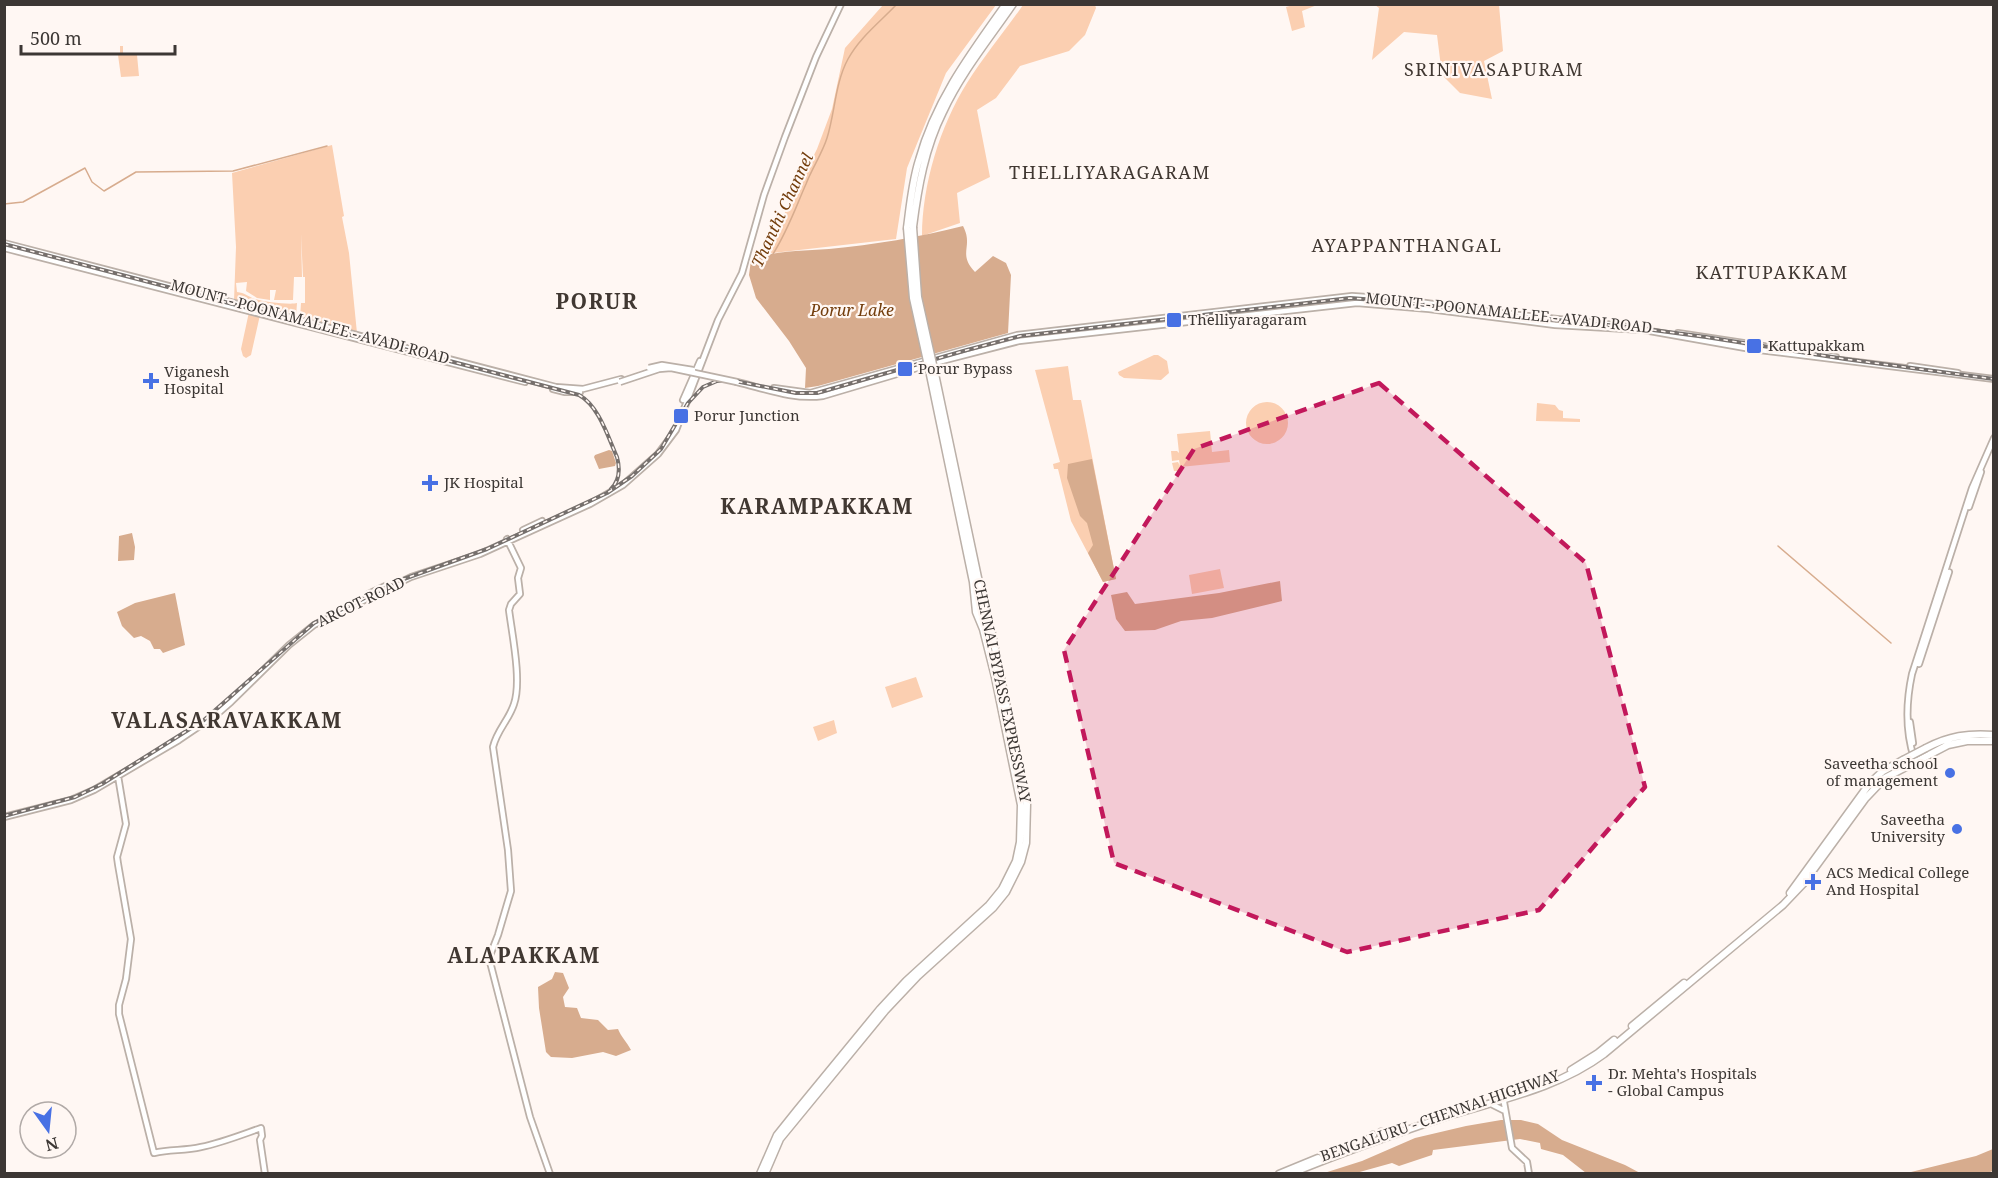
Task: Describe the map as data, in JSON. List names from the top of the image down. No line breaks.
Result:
{"streets":{"highway":["CHENNAI BYPASS EXPRESSWAY","BENGALURU - CHENNAI HIGHWAY"],"main road":["MOUNT - POONAMALLEE - AVADI ROAD","ARCOT ROAD"]},"districts":["SRINIVASAPURAM","THELLIYARAGARAM","AYAPPANTHANGAL","KATTUPAKKAM","PORUR","KARAMPAKKAM","VALASARAVAKKAM","ALAPAKKAM"],"water":["Thanthi Channel","Porur Lake"],"places":{"transit":["Thelliyaragaram","Kattupakkam","Porur Bypass","Porur Junction"],"health":["Viganesh Hospital","JK Hospital","ACS Medical College And Hospital","Dr. Mehta's Hospitals - Global Campus"],"other":["Saveetha school of management","Saveetha University"]},"scale_bar":"500 m","north":"bottom"}
